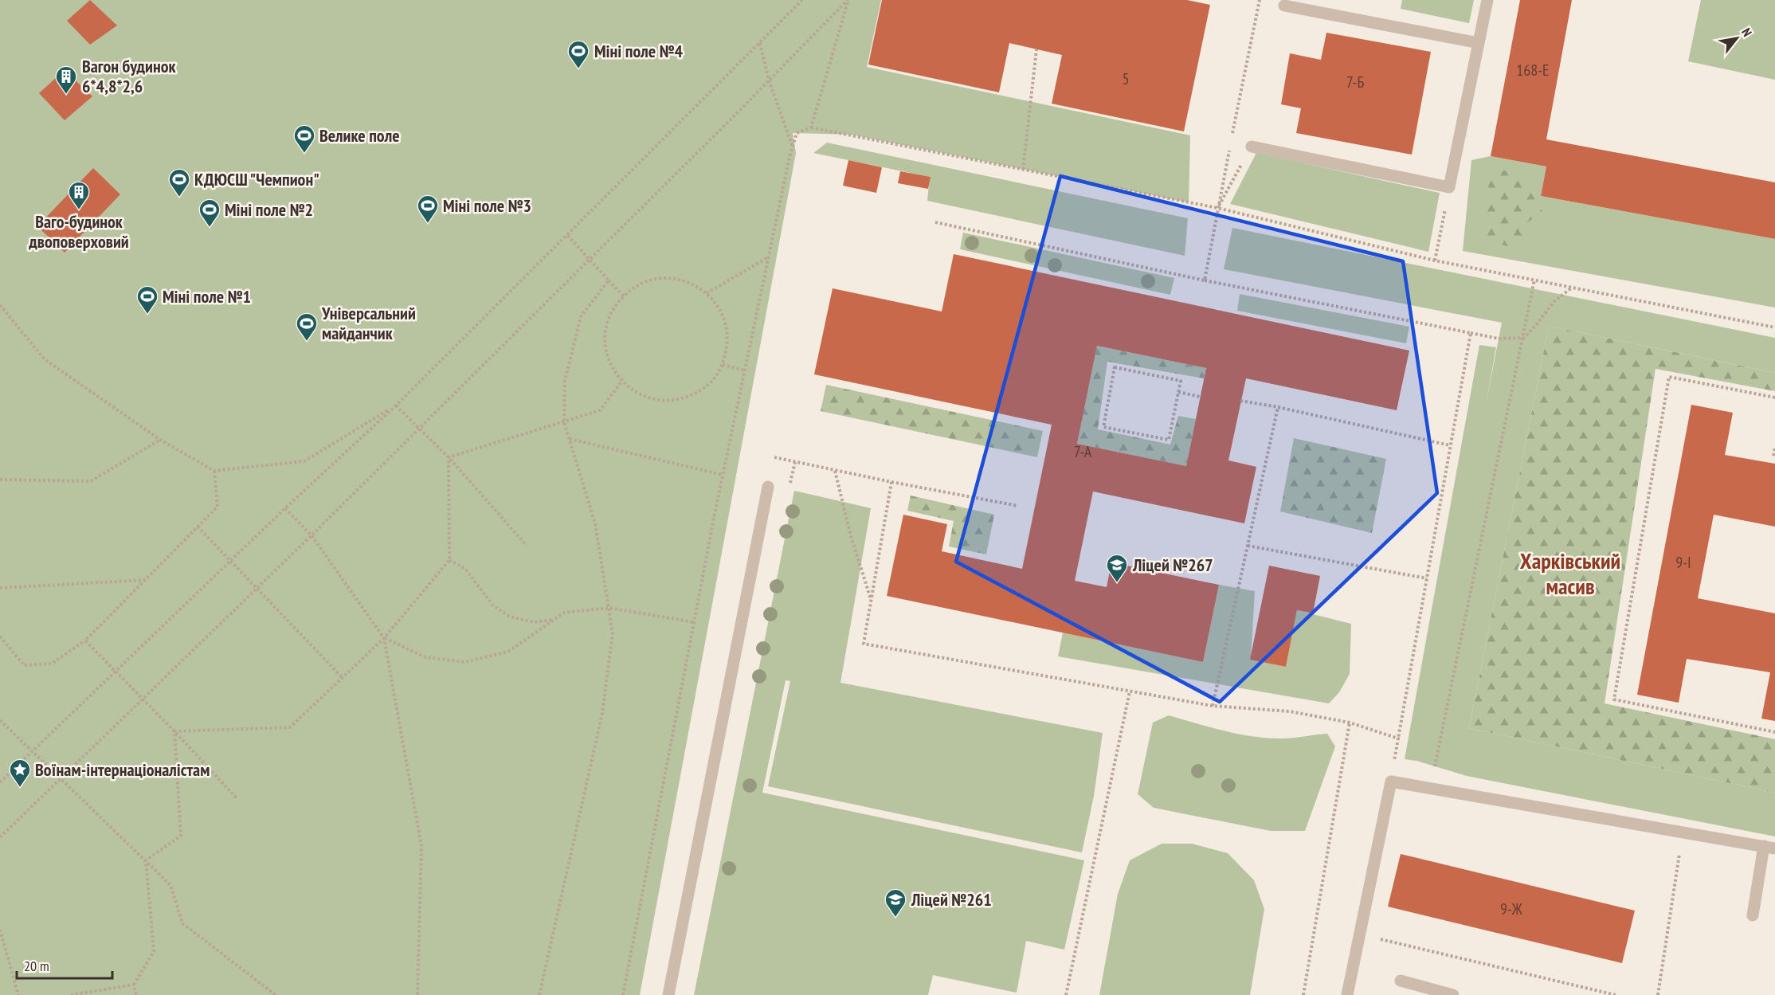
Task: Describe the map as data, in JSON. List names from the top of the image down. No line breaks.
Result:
{"districts":["Харківський масив"],"places":{"sports":["Міні поле №4","Велике поле","КДЮСШ \"Чемпион\"","Міні поле №3","Міні поле №2","Міні поле №1","Універсальний майданчик"],"building":["Вагон будинок 6*4,8*2,6","Ваго-будинок двоповерховий"],"school or university":["Ліцей №267","Ліцей №261"],"place":["Воїнам-інтернаціоналістам"]},"house_numbers":["168-Е","5","7-Б","7-А","9-І","9-Ж"],"scale_bar":"20 m","north":"top right"}
